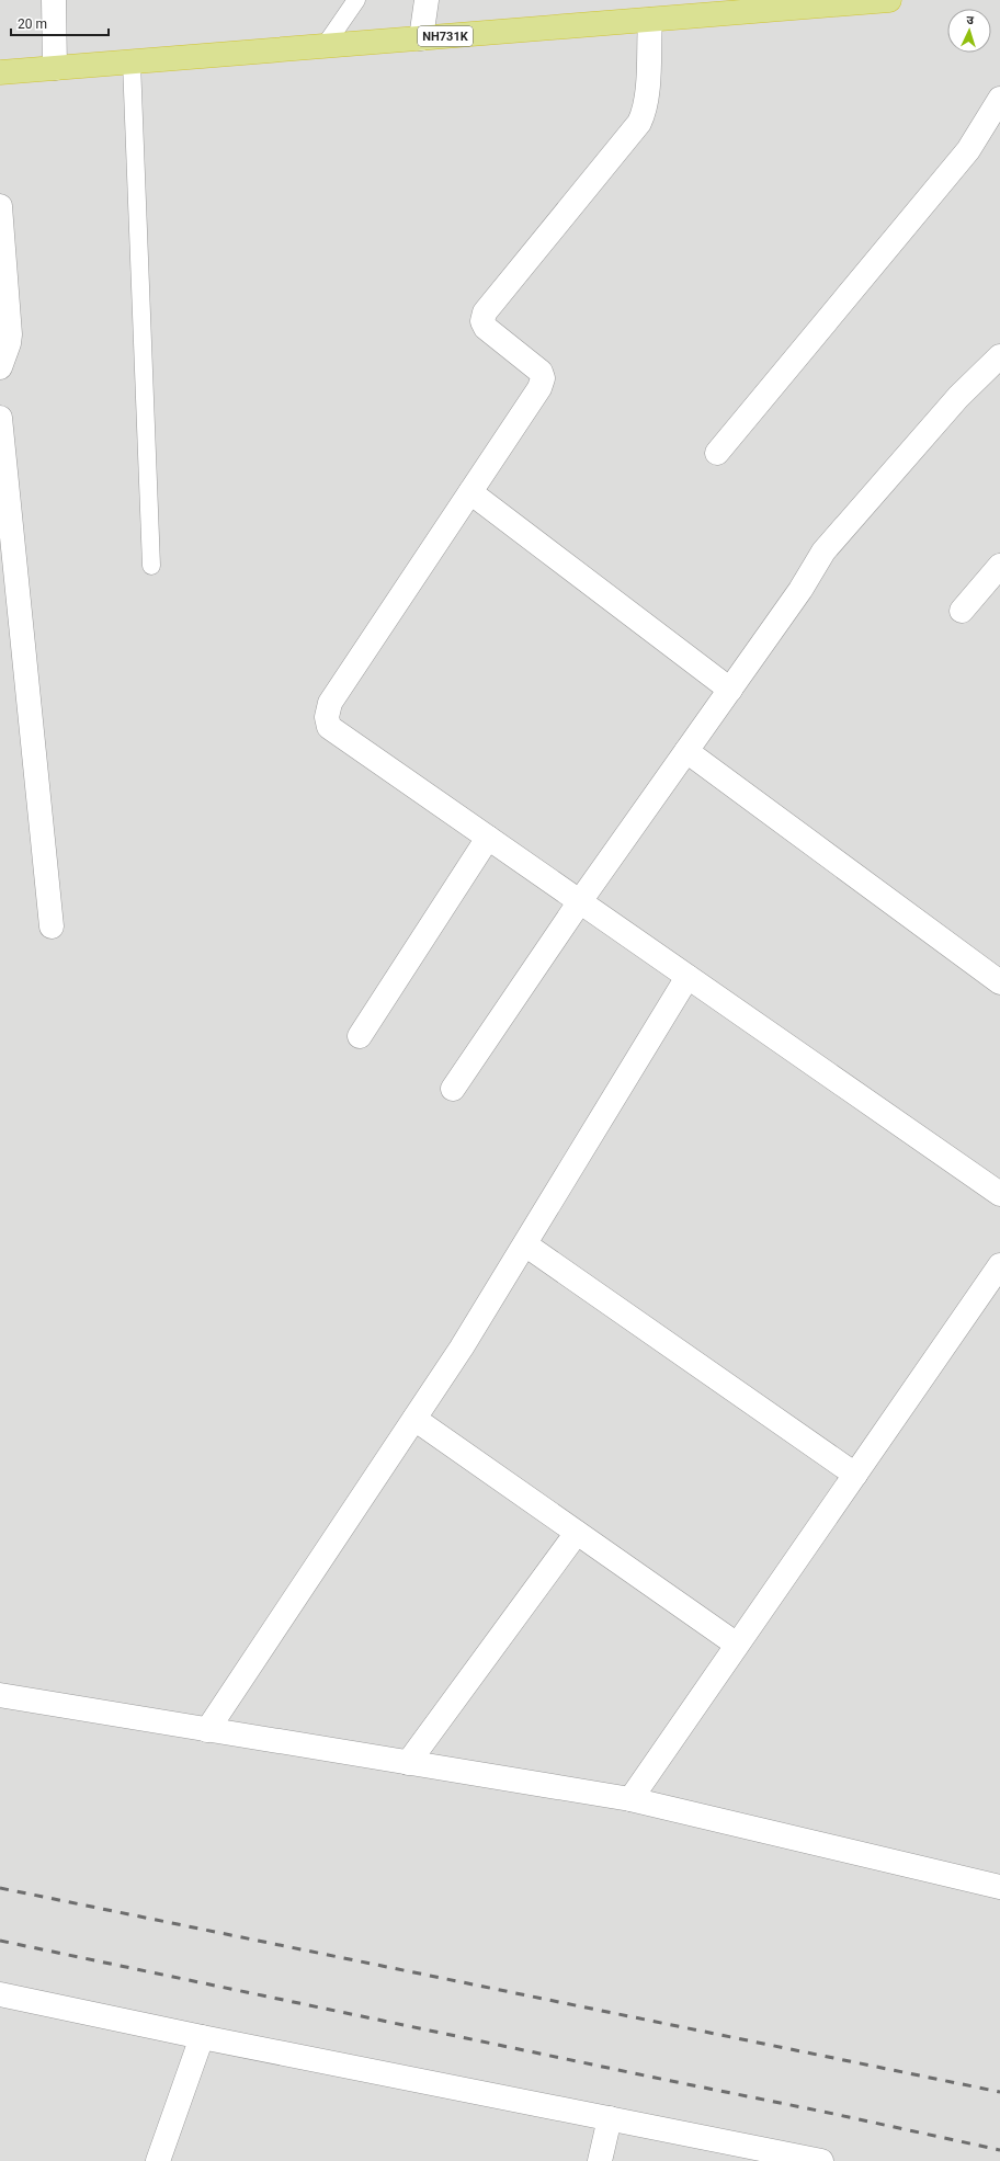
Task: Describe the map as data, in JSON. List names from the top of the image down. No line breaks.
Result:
{"streets":{"highway":["NH731K"]},"scale_bar":"20 m","north":"top"}
